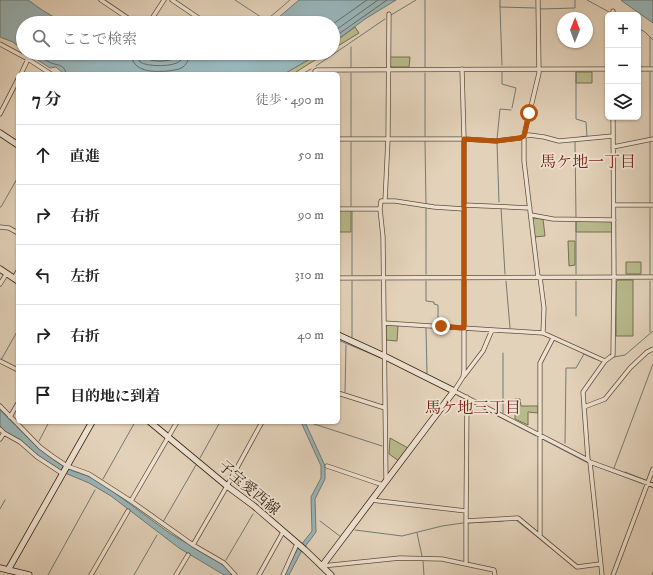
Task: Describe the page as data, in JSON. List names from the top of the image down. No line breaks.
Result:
{"streets":{"street":["子宝愛西線"]},"districts":["馬ケ地一丁目","馬ケ地三丁目"],"north":"top","page":{"map_buttons":["+","−"],"search":"ここで検索","heading":["7 分","徒歩 · 490 m"],"list":[["直進","50 m"],["右折","90 m"],["左折","310 m"],["右折","40 m"],"目的地に到着"]}}
